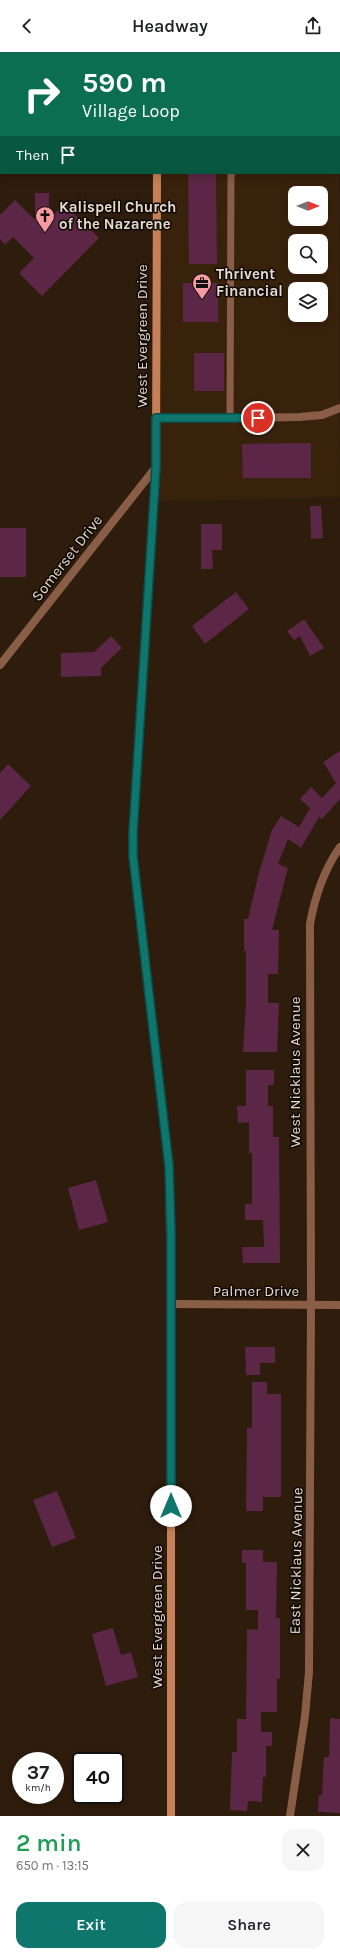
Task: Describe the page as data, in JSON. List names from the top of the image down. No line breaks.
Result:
{"streets":{"street":["West Evergreen Drive","Somerset Drive","West Nicklaus Avenue","Palmer Drive","East Nicklaus Avenue"]},"crossings":[["West Evergreen Drive","Somerset Drive"],["West Evergreen Drive","Palmer Drive"],["West Nicklaus Avenue","Palmer Drive"],["West Nicklaus Avenue","East Nicklaus Avenue"],["Palmer Drive","East Nicklaus Avenue"]],"places":{"church":["Kalispell Church of the Nazarene"],"office":["Thrivent Financial"]},"north":"right","page":{"header":"Headway","turn":["590 m","Village Loop"],"then":"Then","speed":"37 km/h","limit":"40","heading":["2 min","650 m · 13:15"],"buttons":["Exit","Share"]}}
